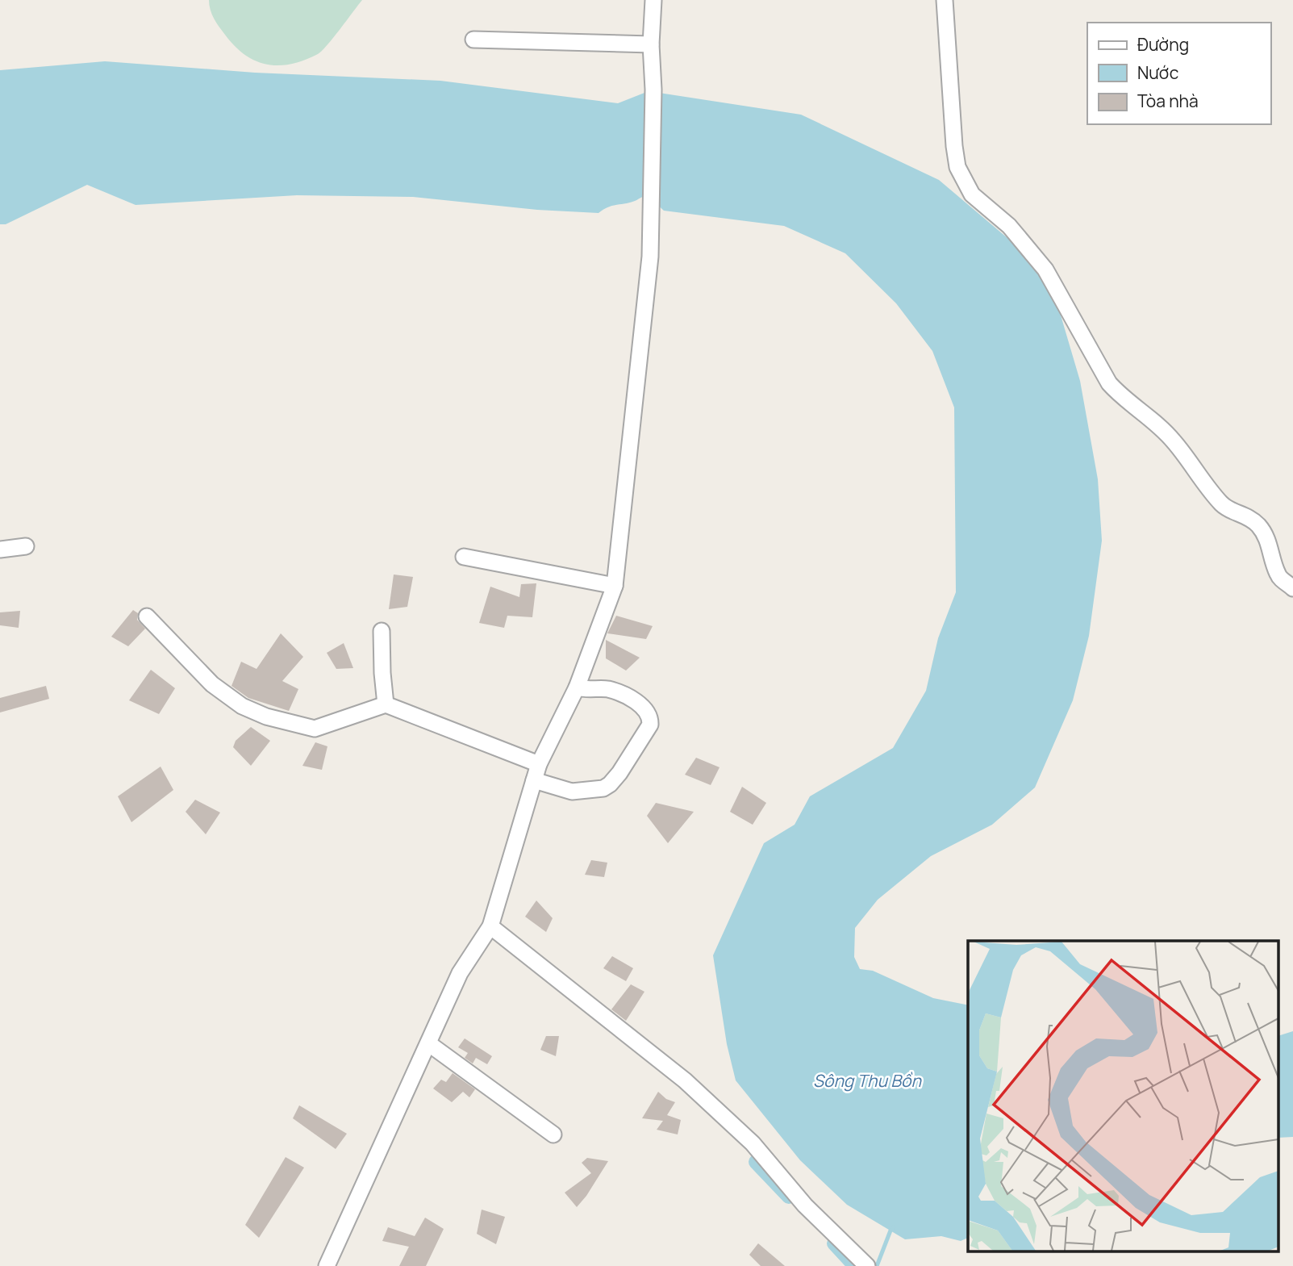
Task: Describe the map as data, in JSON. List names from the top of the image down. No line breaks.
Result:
{"water":["Sông Thu Bồn"],"legend":["Đường","Nước","Tòa nhà"]}
